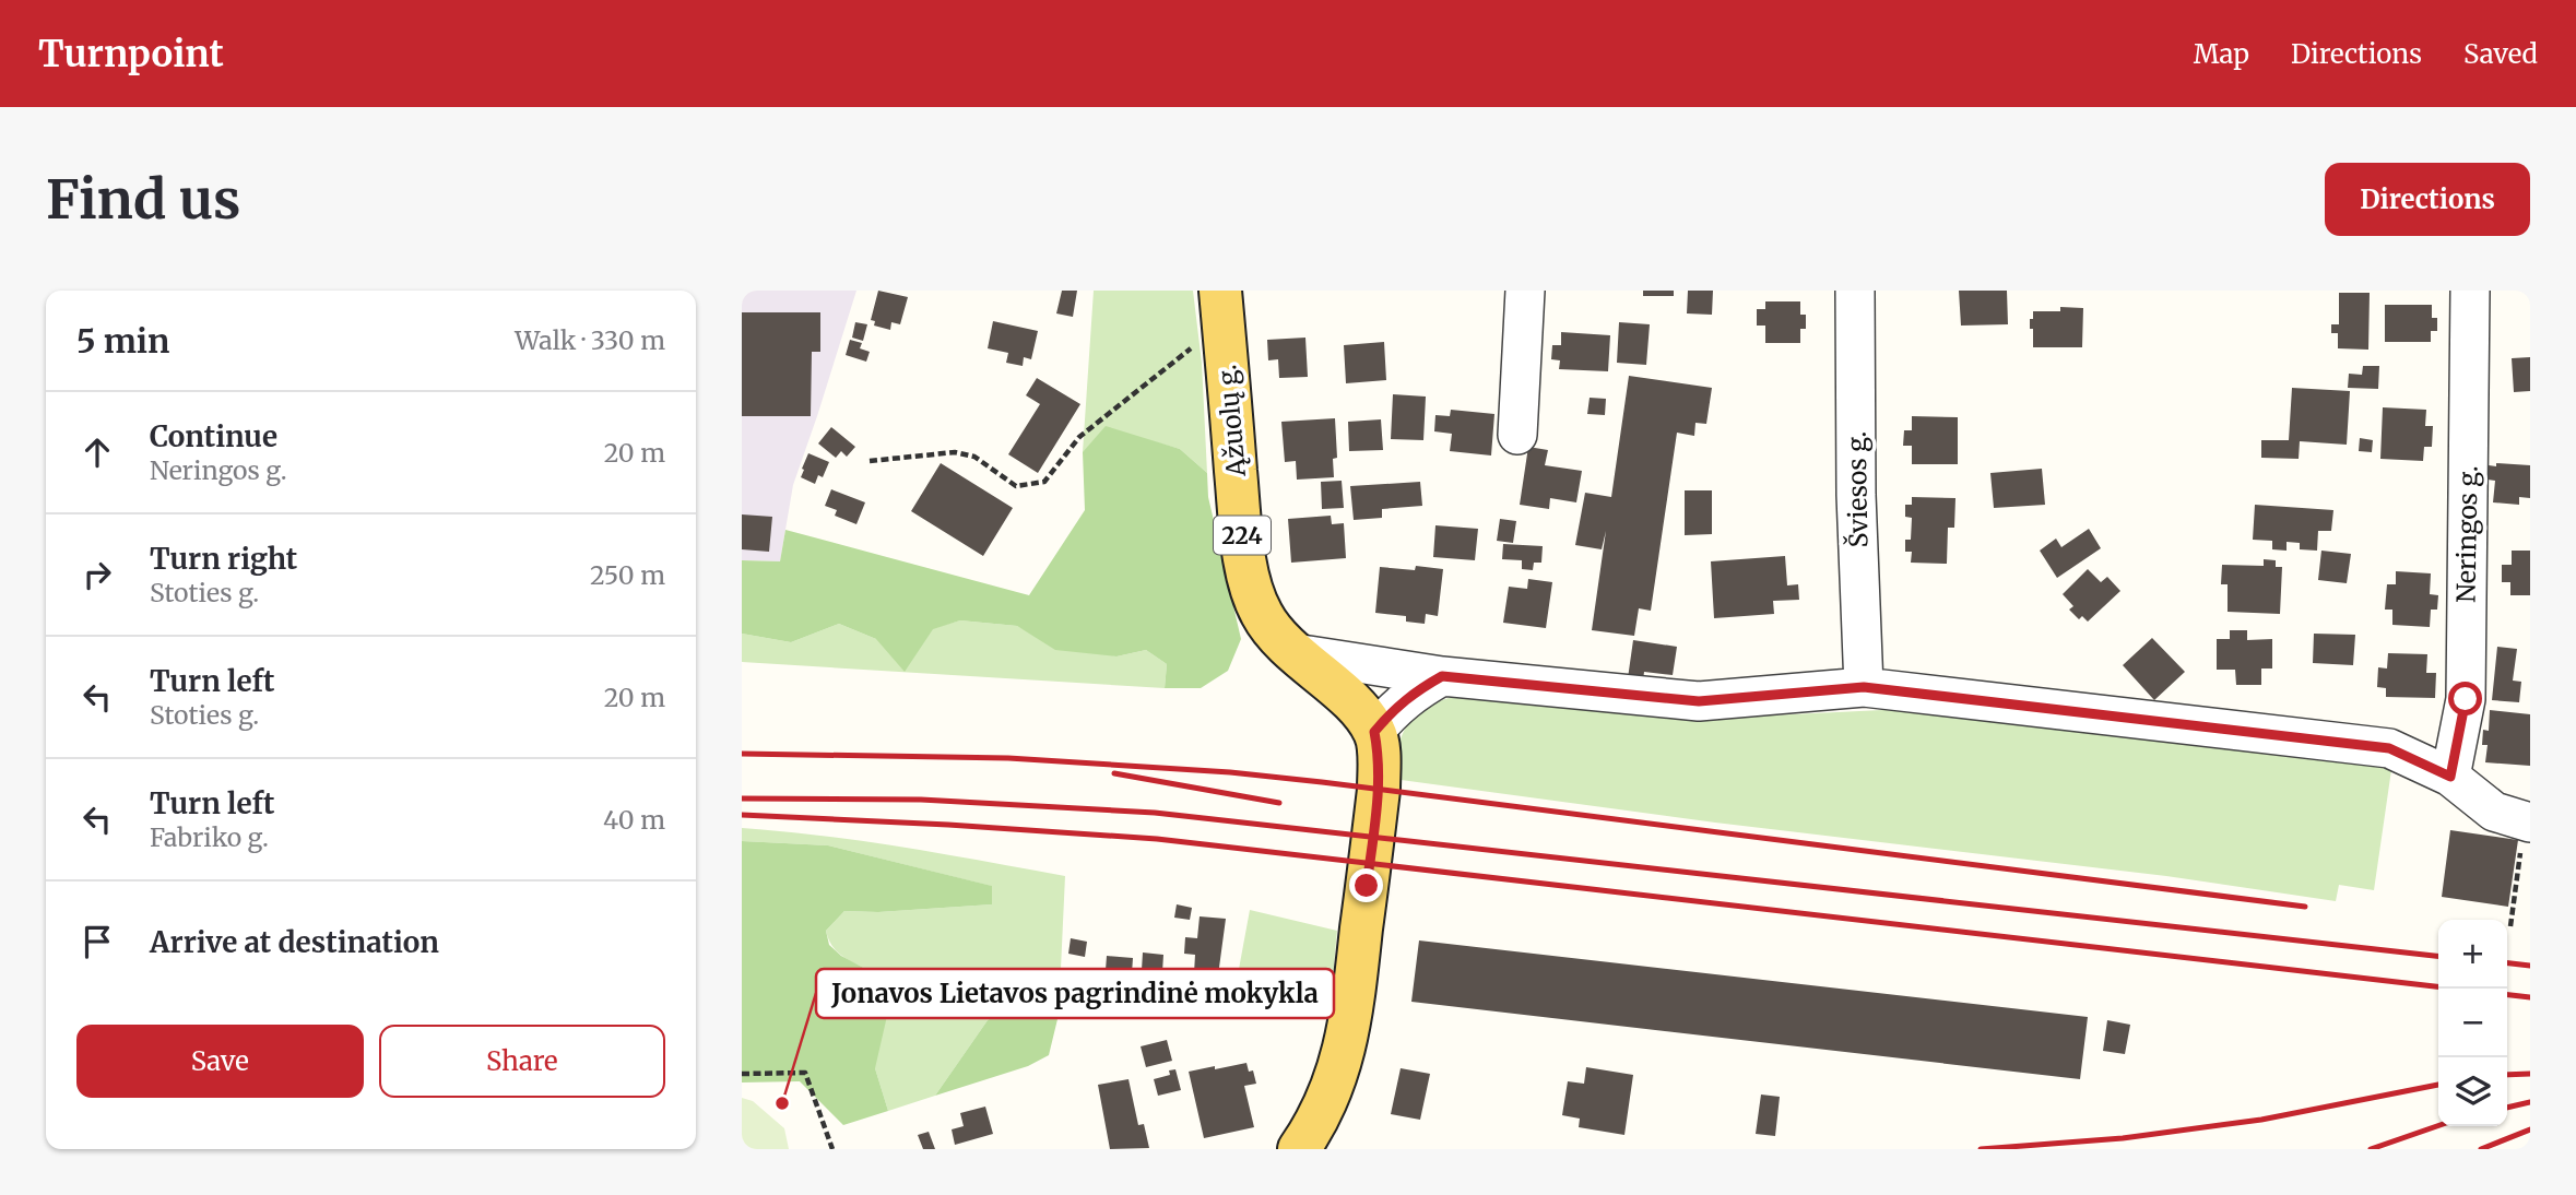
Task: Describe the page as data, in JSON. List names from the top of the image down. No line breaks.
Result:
{"streets":{"main road":["Ąžuolų g.","224"],"street":["Šviesos g.","Neringos g."]},"places":["Jonavos Lietavos pagrindinė mokykla"],"page":{"header":"Turnpoint","nav":["Map","Directions","Saved"],"buttons":["Directions",["Save","Share"]],"title":"Find us","heading":["5 min","Walk · 330 m"],"list":[["Continue","Neringos g.","20 m"],["Turn right","Stoties g.","250 m"],["Turn left","Stoties g.","20 m"],["Turn left","Fabriko g.","40 m"],"Arrive at destination"],"map_buttons":["+","−"]}}
